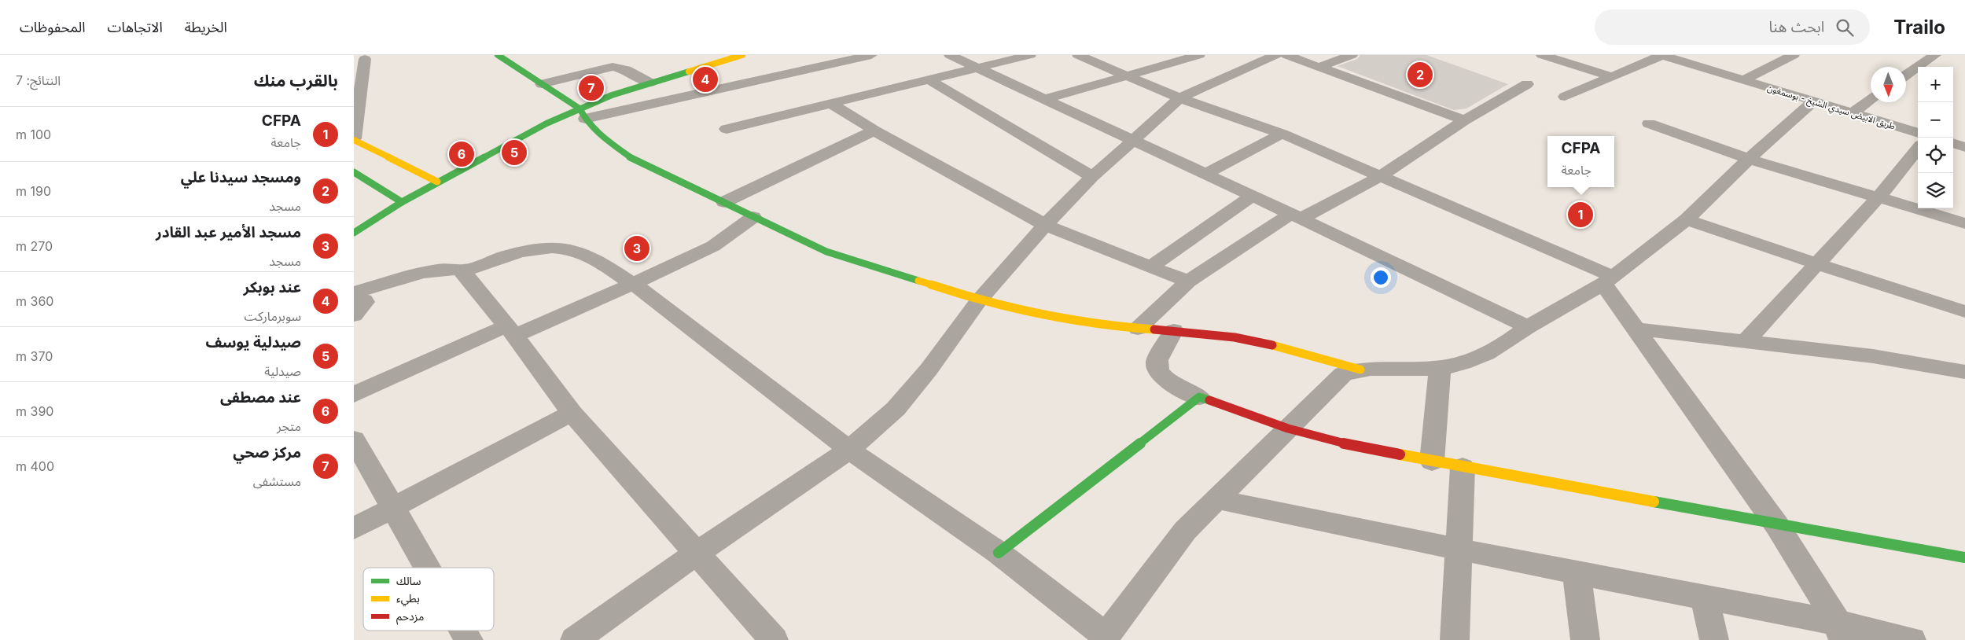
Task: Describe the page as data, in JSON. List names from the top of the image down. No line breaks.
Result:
{"streets":{"street":["طريق الابيض سيدي الشيخ - بوسمغون"]},"legend":["سالك","بطيء","مزدحم"],"north":"bottom","page":{"header":"Trailo","search":"ابحث هنا","nav":["الخريطة","الاتجاهات","المحفوظات"],"heading":["بالقرب منك","النتائج: 7"],"pins":["2","4","7","5","6","1","3"],"map_buttons":["+","−"],"list":[{"mark":"1","name":"CFPA","note":"جامعة","value":"100 m"},{"mark":"2","name":"ومسجد سيدنا علي","note":"مسجد","value":"190 m"},{"mark":"3","name":"مسجد الأمير عبد القادر","note":"مسجد","value":"270 m"},{"mark":"4","name":"عند بوبكر","note":"سوبرماركت","value":"360 m"},{"mark":"5","name":"صيدلية يوسف","note":"صيدلية","value":"370 m"},{"mark":"6","name":"عند مصطفى","note":"متجر","value":"390 m"},{"mark":"7","name":"مركز صحي","note":"مستشفى","value":"400 m"}],"popup":["CFPA","جامعة"]}}
